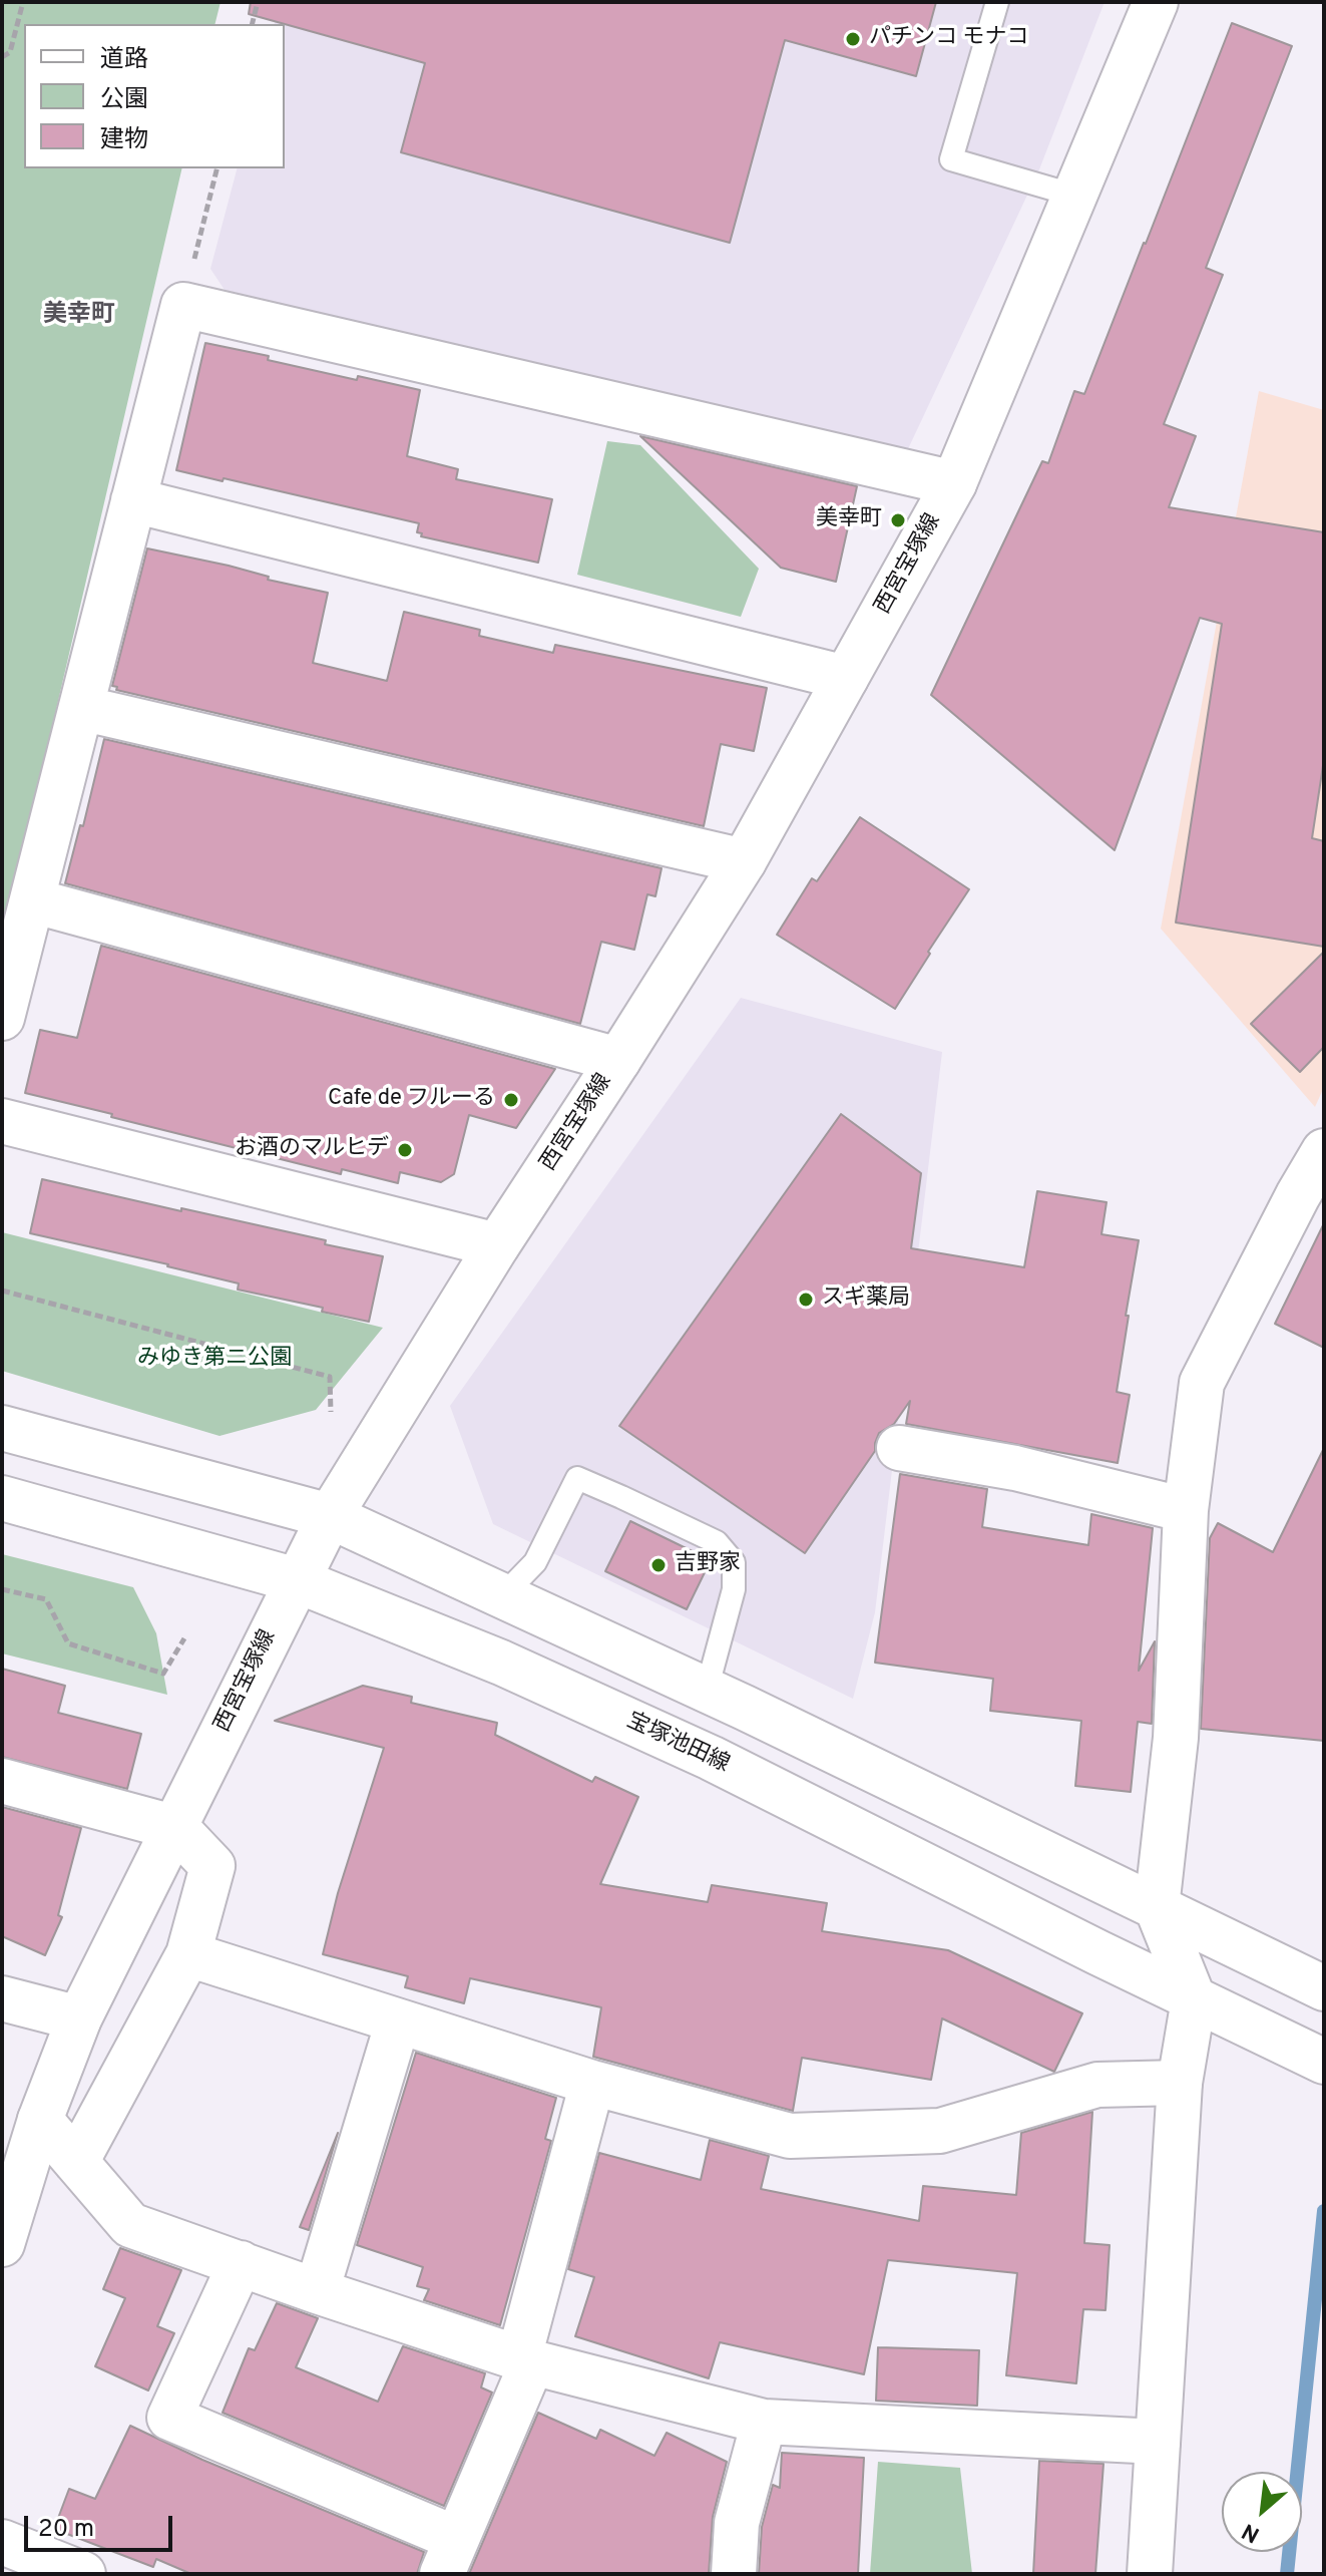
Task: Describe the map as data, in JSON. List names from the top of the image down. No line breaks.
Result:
{"streets":{"street":["西宮宝塚線","宝塚池田線"]},"crossings":[["西宮宝塚線","宝塚池田線"]],"districts":["美幸町"],"parks":["みゆき第ニ公園"],"places":["パチンコ モナコ","美幸町","Cafe de フルーる","お酒のマルヒデ","スギ薬局","吉野家"],"legend":["道路","公園","建物"],"scale_bar":"20 m","north":"bottom left"}
